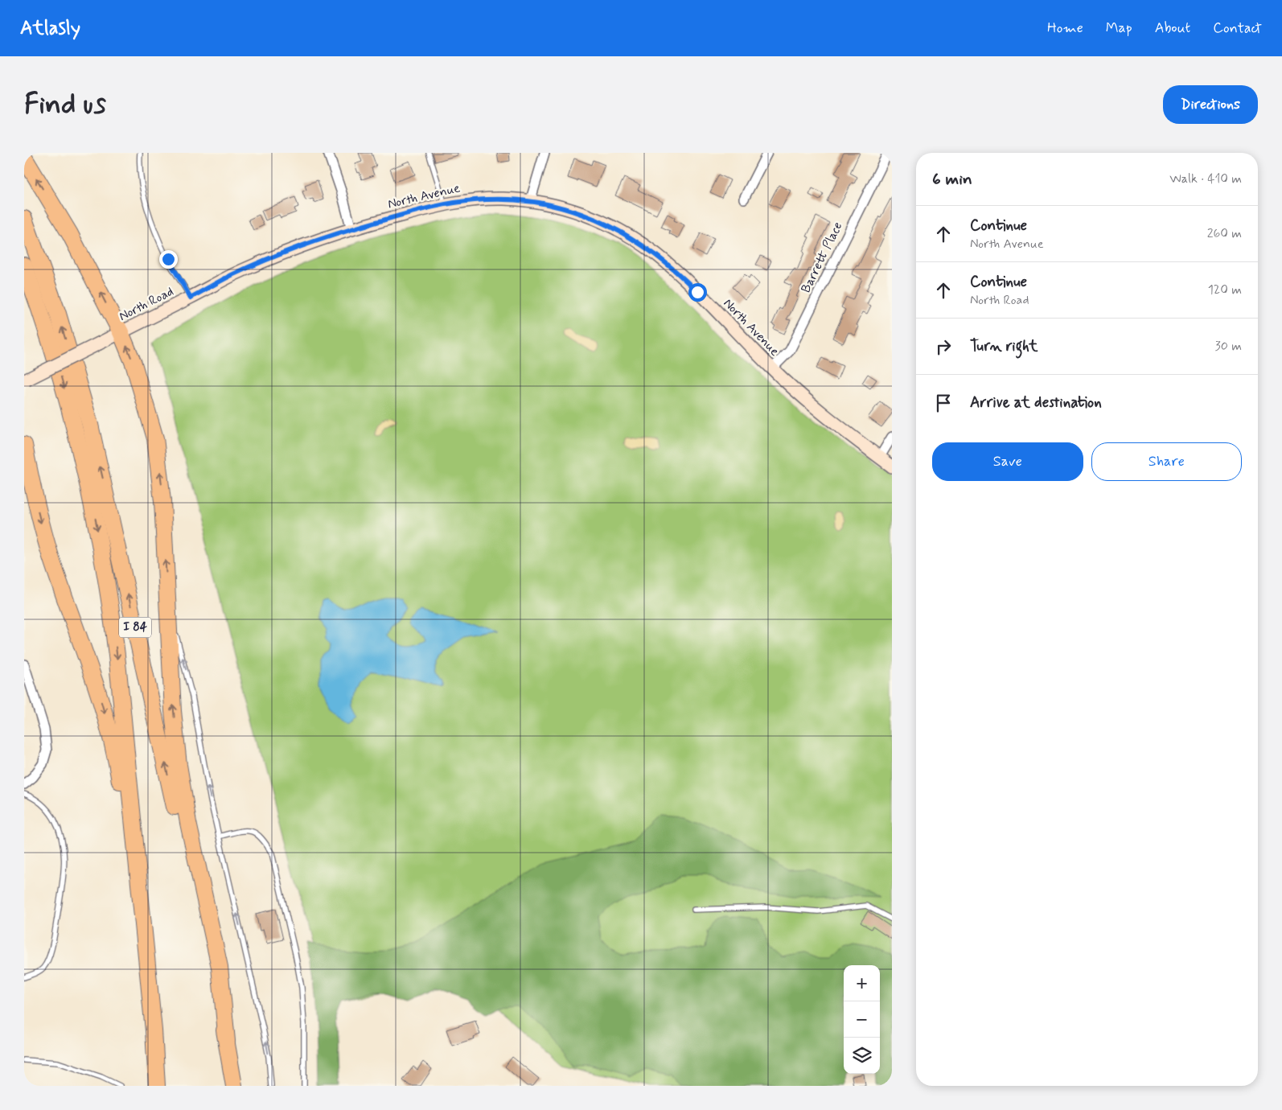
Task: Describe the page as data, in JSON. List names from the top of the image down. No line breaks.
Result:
{"streets":{"highway":["I 84"],"main road":["North Avenue","North Road"],"street":["Barrett Place"]},"crossings":[["North Avenue","Barrett Place"],["North Avenue","North Road"]],"page":{"header":"Atlasly","nav":["Home","Map","About","Contact"],"buttons":["Directions",["Save","Share"]],"title":"Find us","heading":["6 min","Walk · 410 m"],"list":[["Continue","North Avenue","260 m"],["Continue","North Road","120 m"],["Turn right","30 m"],"Arrive at destination"],"map_buttons":["+","−"]}}
